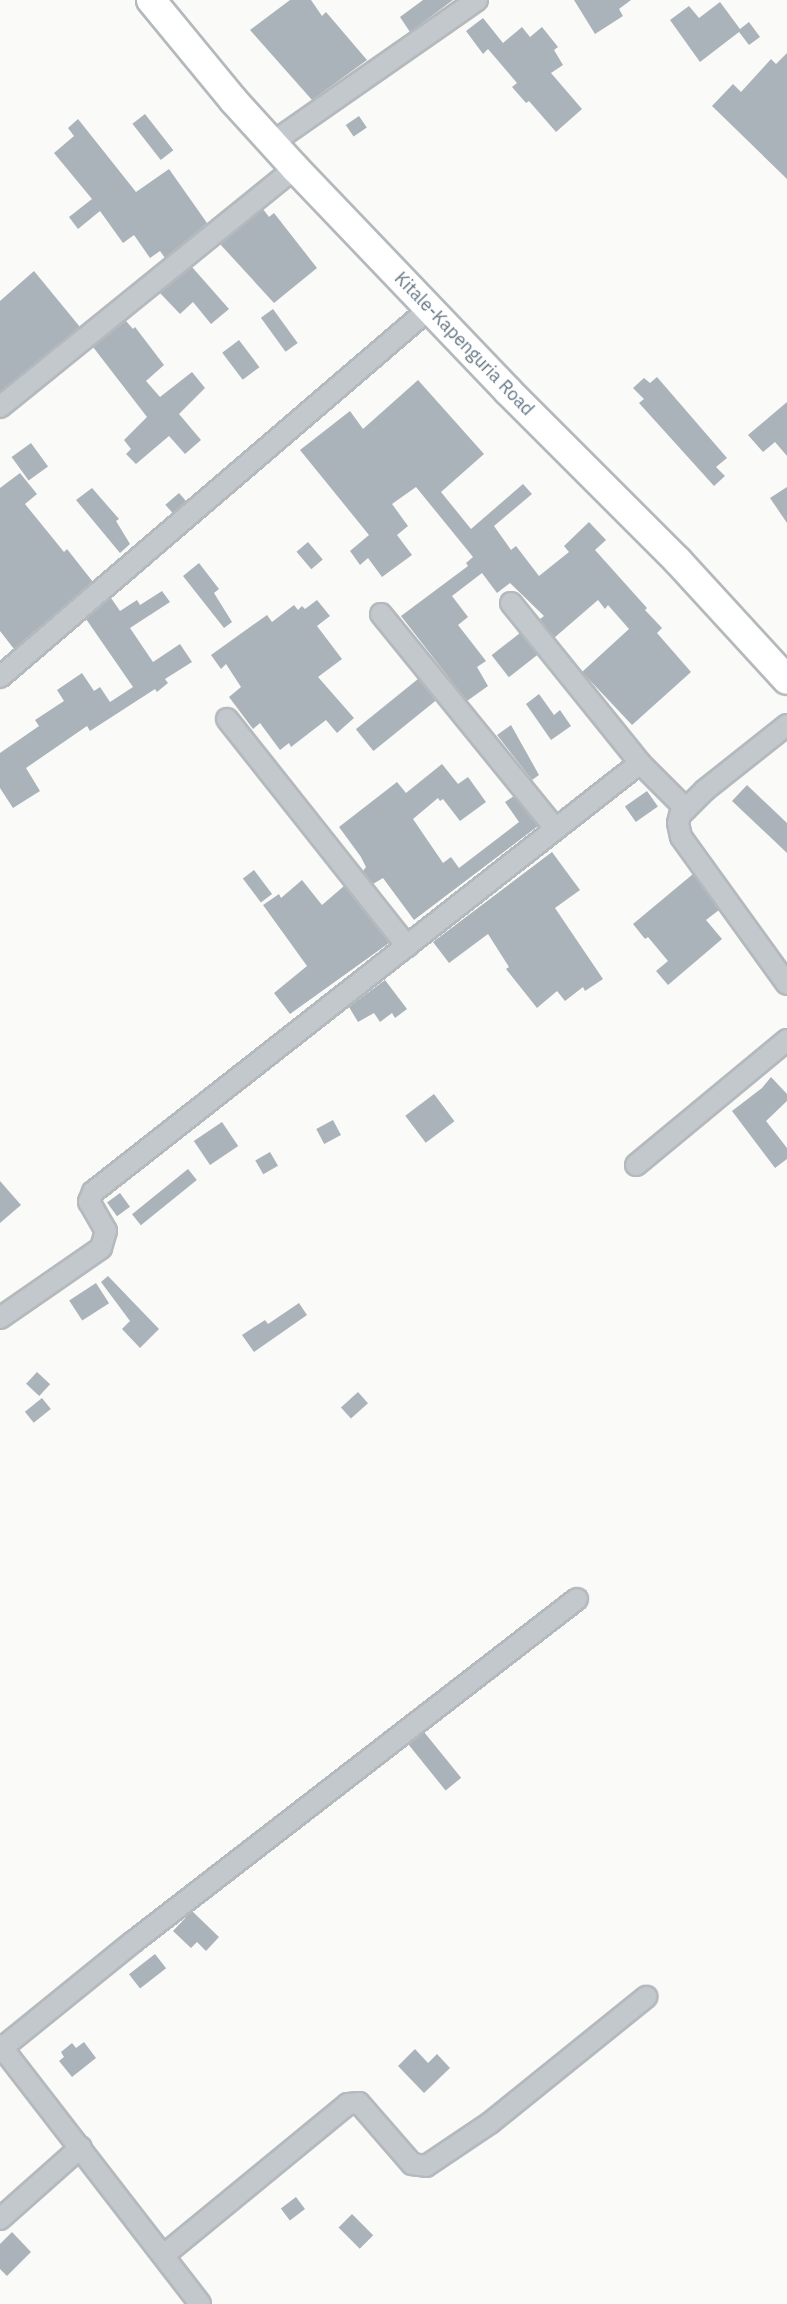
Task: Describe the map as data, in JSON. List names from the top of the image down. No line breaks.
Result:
{"streets":{"highway":["Kitale-Kapenguria Road"]}}
